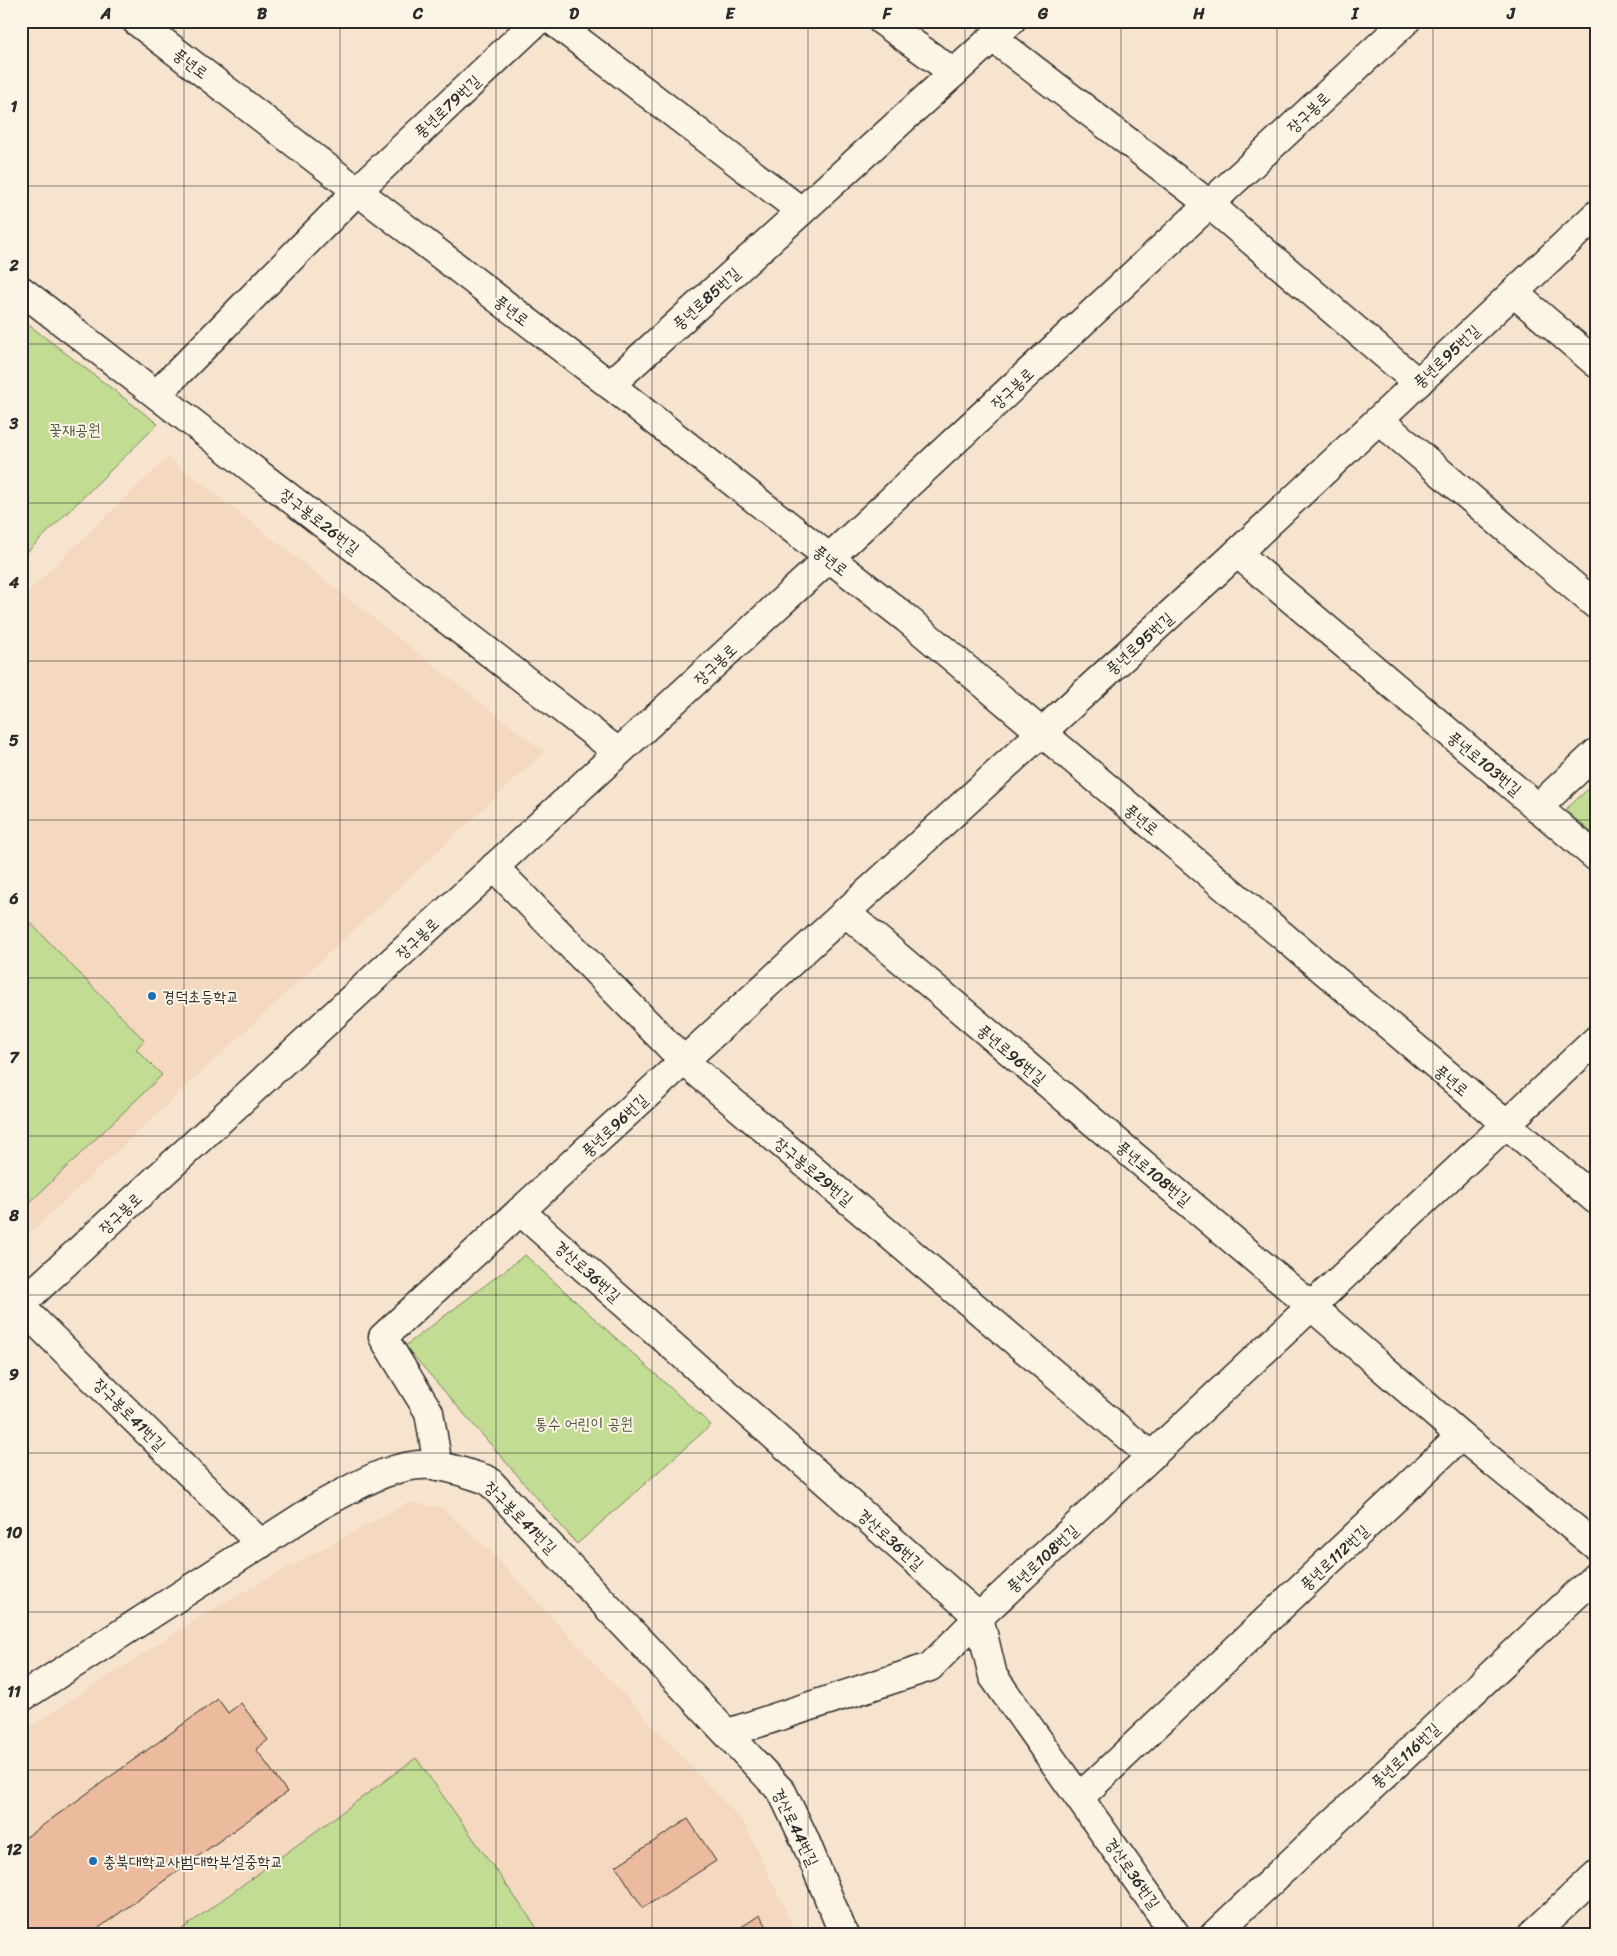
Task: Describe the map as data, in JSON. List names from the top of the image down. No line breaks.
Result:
{"streets":{"street":["풍년로","풍년로79번길","장구봉로","풍년로85번길","풍년로95번길","장구봉로26번길","풍년로103번길","풍년로96번길","장구봉로29번길","풍년로108번길","경산로36번길","장구봉로41번길","풍년로112번길","풍년로116번길","경산로44번길"]},"crossings":[["풍년로","풍년로79번길"],["풍년로","장구봉로"],["풍년로","풍년로85번길"],["풍년로","풍년로95번길"],["풍년로","풍년로96번길"],["풍년로","풍년로108번길"],["풍년로79번길","장구봉로26번길"],["장구봉로","장구봉로26번길"],["장구봉로","장구봉로29번길"],["장구봉로","장구봉로41번길"],["풍년로95번길","풍년로103번길"],["풍년로95번길","풍년로96번길"],["풍년로96번길","장구봉로29번길"],["풍년로96번길","풍년로108번길"],["풍년로96번길","경산로36번길"],["풍년로96번길","장구봉로41번길"],["장구봉로29번길","풍년로108번길"],["풍년로108번길","경산로36번길"],["풍년로108번길","장구봉로41번길"],["풍년로108번길","풍년로112번길"],["풍년로108번길","경산로44번길"],["경산로36번길","풍년로112번길"],["장구봉로41번길","경산로44번길"]],"parks":["꽃재공원","통수 어린이 공원"],"places":["경덕초등학교","충북대학교사범대학부설중학교"],"grid":{"columns":["A","B","C","D","E","F","G","H","I","J"],"rows":["1","2","3","4","5","6","7","8","9","10","11","12"]}}
